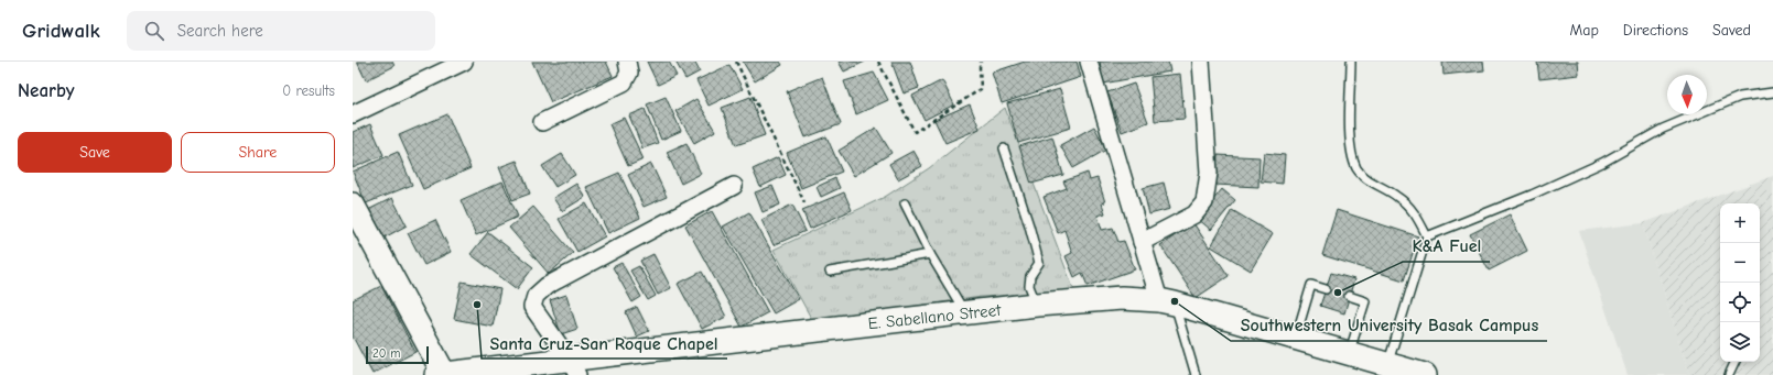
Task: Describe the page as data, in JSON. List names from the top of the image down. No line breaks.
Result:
{"streets":{"street":["E. Sabellano Street"]},"places":["K&A Fuel","Southwestern University Basak Campus","Santa Cruz-San Roque Chapel"],"scale_bar":"20 m","north":"bottom","page":{"header":"Gridwalk","search":"Search here","nav":["Map","Directions","Saved"],"heading":["Nearby","0 results"],"buttons":["Save","Share"],"map_buttons":["+","−"],"scale":"20 m"}}
